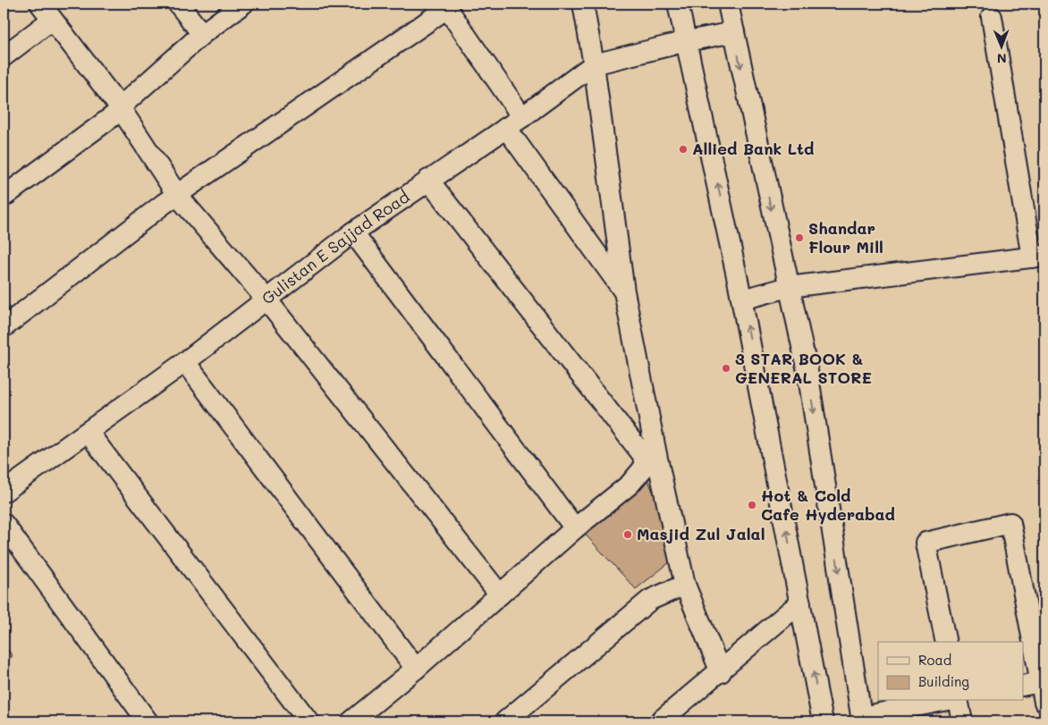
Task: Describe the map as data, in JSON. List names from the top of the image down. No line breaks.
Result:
{"streets":{"street":["Gulistan E Sajjad Road"]},"places":["Allied Bank Ltd","Shandar Flour Mill","3 STAR BOOK & GENERAL STORE","Hot & Cold Cafe Hyderabad","Masjid Zul Jalal"],"legend":["Road","Building"],"north":"bottom"}
